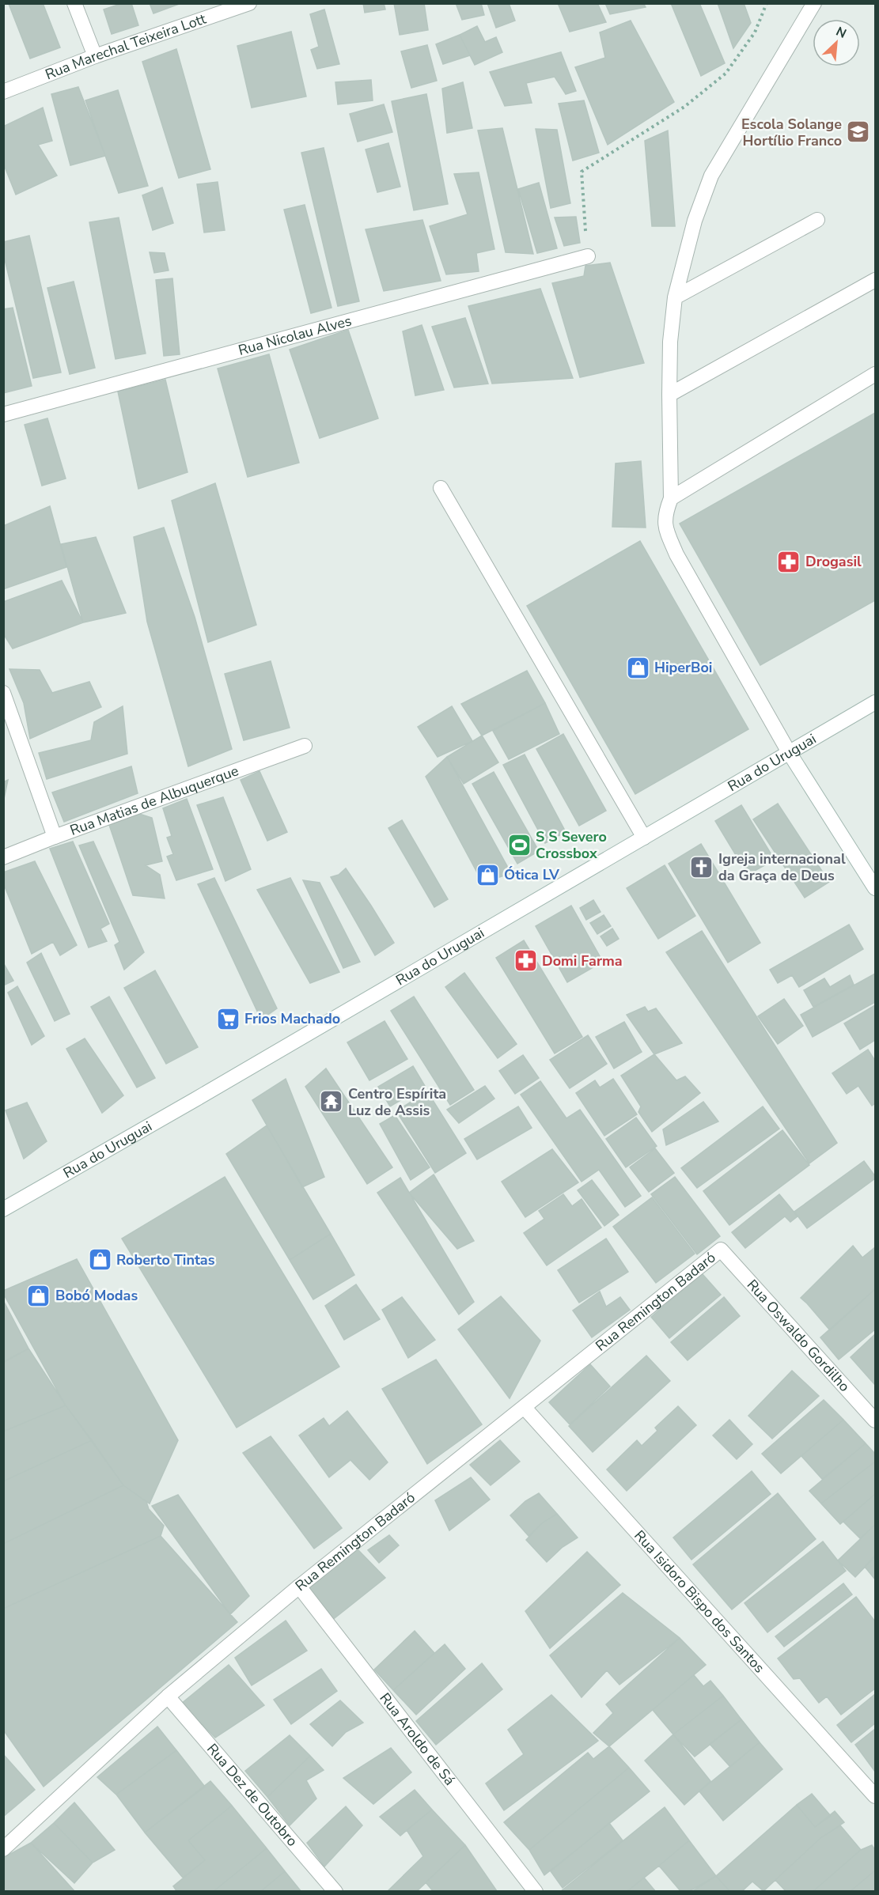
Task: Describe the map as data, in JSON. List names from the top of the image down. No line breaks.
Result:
{"streets":{"street":["Rua Marechal Teixeira Lott","Rua Nicolau Alves","Rua do Uruguai","Rua Matias de Albuquerque","Rua Remington Badaró","Rua Oswaldo Gordilho","Rua Isidoro Bispo dos Santos","Rua Aroldo de Sá","Rua Dez de Outobro"]},"crossings":[["Rua Remington Badaró","Rua Oswaldo Gordilho"],["Rua Remington Badaró","Rua Isidoro Bispo dos Santos"],["Rua Remington Badaró","Rua Aroldo de Sá"],["Rua Remington Badaró","Rua Dez de Outobro"]],"places":{"school or university":["Escola Solange Hortílio Franco"],"pharmacy":["Drogasil","Domi Farma"],"shop":["HiperBoi","Ótica LV","Roberto Tintas","Bobó Modas"],"sports":["S S Severo Crossbox"],"church":["Igreja internacional da Graça de Deus"],"supermarket":["Frios Machado"],"temple":["Centro Espírita Luz de Assis"]},"north":"top right"}
